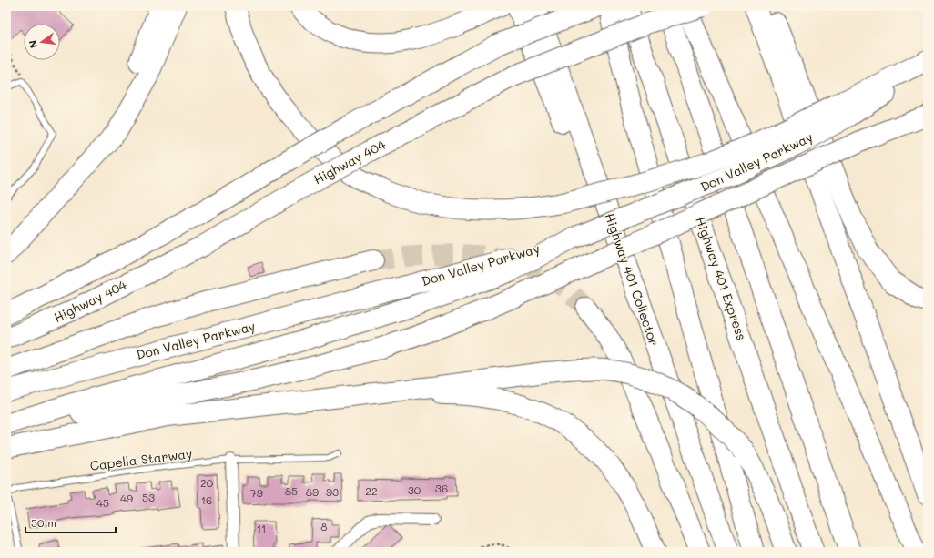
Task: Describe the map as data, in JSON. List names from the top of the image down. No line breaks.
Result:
{"streets":{"highway":["Highway 404","Don Valley Parkway","Highway 401 Express","Highway 401 Collector"],"lane":["Capella Starway"]},"house_numbers":["20","36","30","85","22","89","93","79","53","49","16","45","8","11"],"scale_bar":"50 m","north":"left"}
